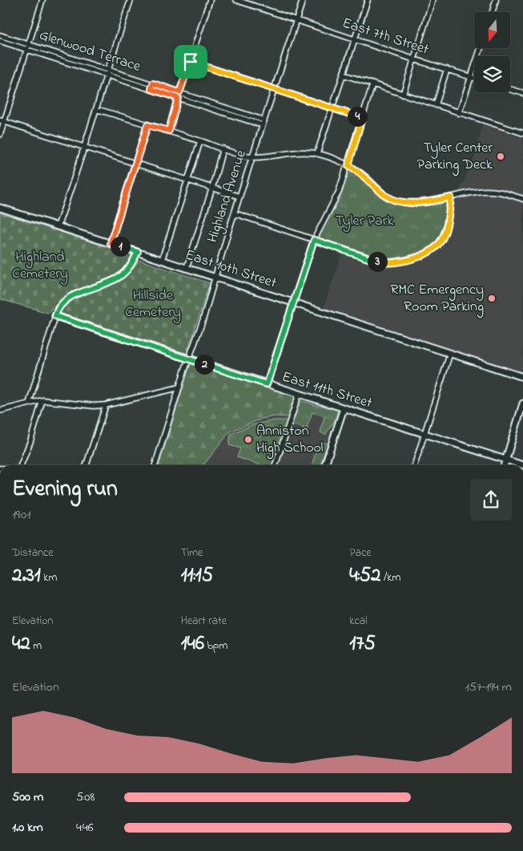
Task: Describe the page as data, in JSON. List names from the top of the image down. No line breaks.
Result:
{"streets":{"street":["East 7th Street","Glenwood Terrace","Highland Avenue","East 10th Street","East 11th Street"]},"crossings":[["East 7th Street","Highland Avenue"],["Glenwood Terrace","Highland Avenue"],["Highland Avenue","East 10th Street"],["Highland Avenue","East 11th Street"]],"parks":["Tyler Park","Highland Cemetery","Hillside Cemetery"],"places":["Tyler Center Parking Deck","RMC Emergency Room Parking","Anniston High School"],"north":"bottom","page":{"pins":["4","1","3","2"],"heading":["Evening run","19:01"],"stats":[["Distance","2.31 km"],["Time","11:15"],["Pace","4:52 /km"],["Elevation","42 m"],["Heart rate","146 bpm"],["kcal","175"]],"chart":["Elevation","157–194 m"],"list":[{"name":"500 m","note":"5:08"},{"name":"1.0 km","note":"4:46"}]}}
